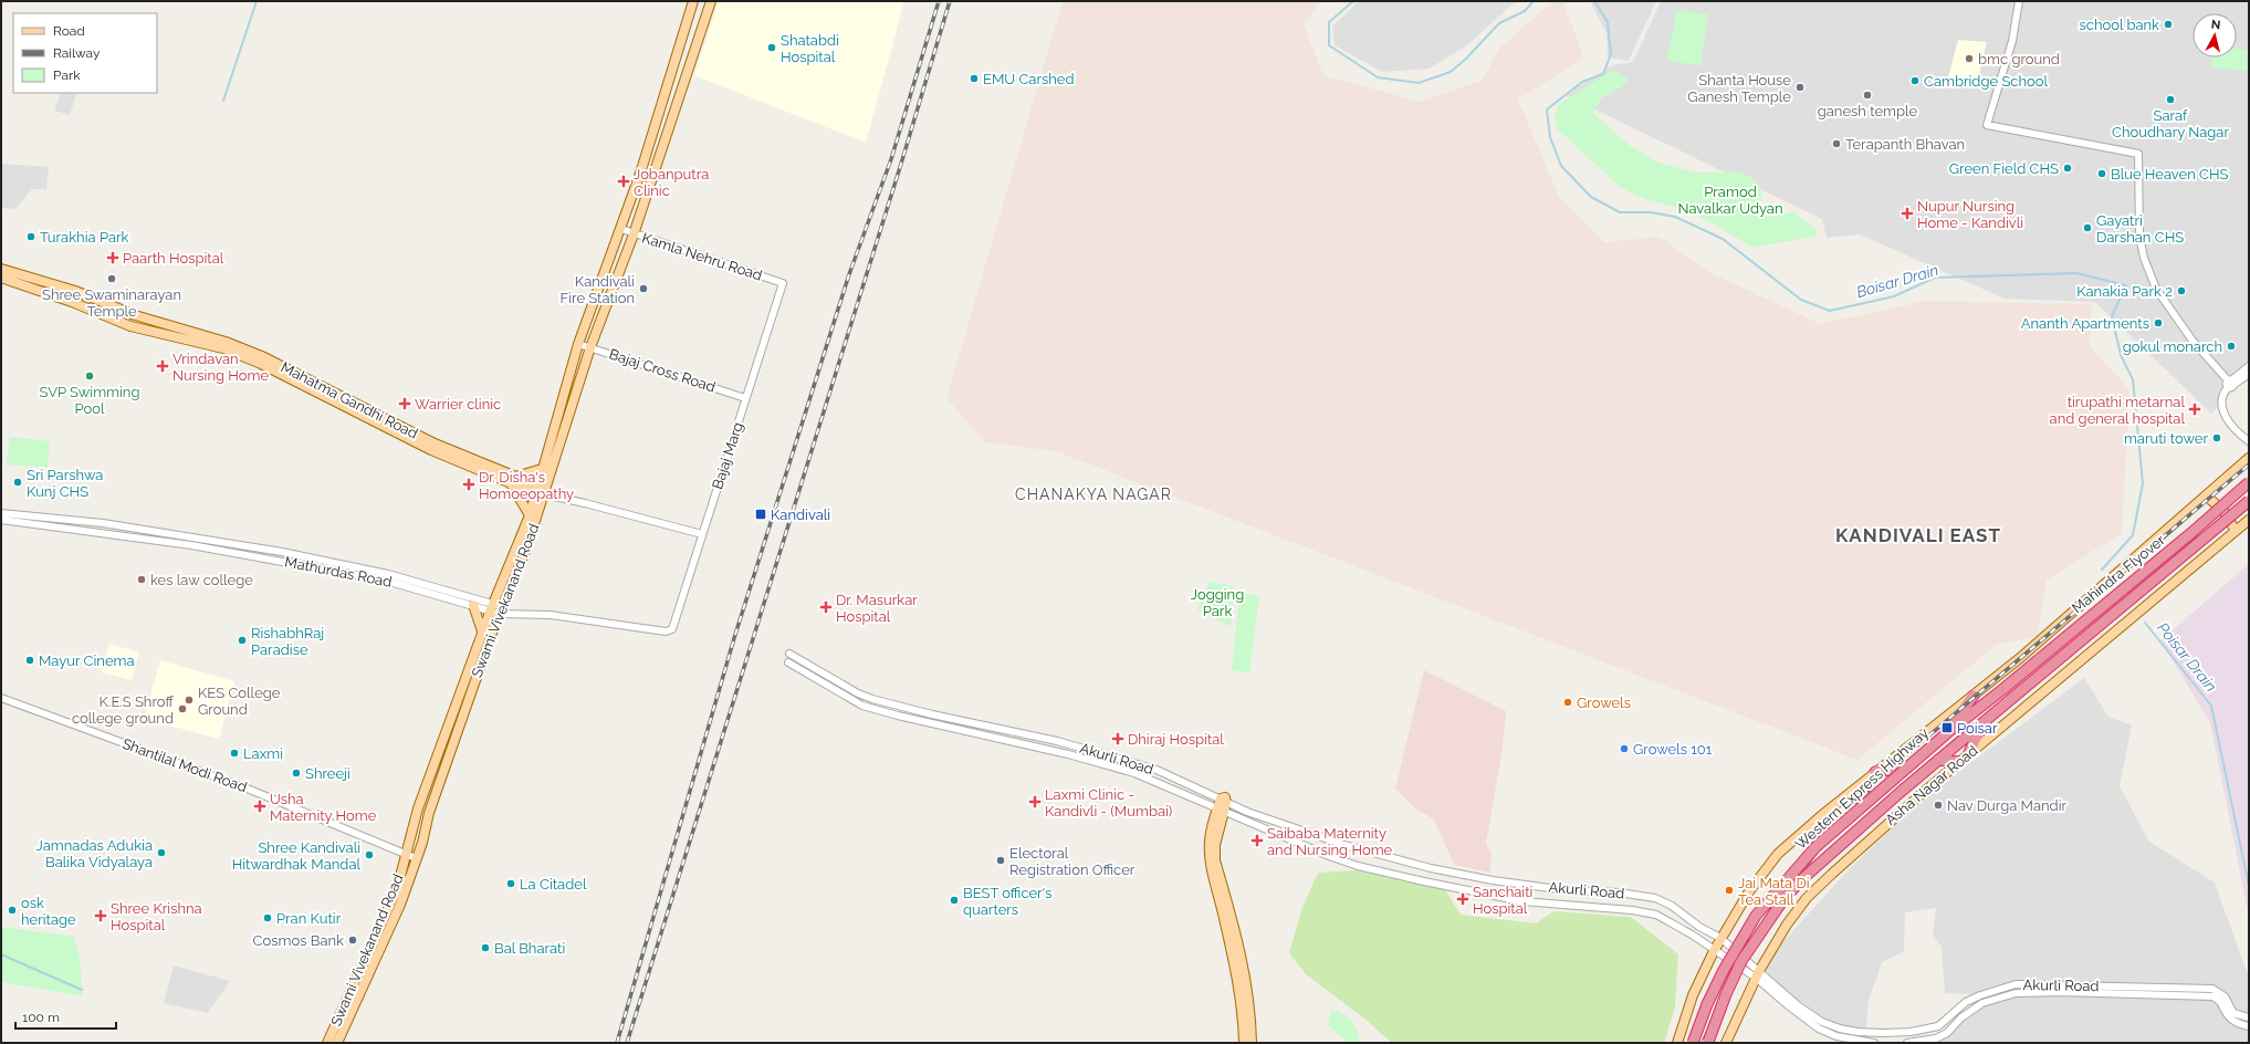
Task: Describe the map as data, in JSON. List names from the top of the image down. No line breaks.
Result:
{"streets":{"highway":["Mahindra Flyover","Western Express Highway"],"main road":["Mahatma Gandhi Road","Swami Vivekanand Road","Asha Nagar Road"],"street":["Kamla Nehru Road","Bajaj Cross Road","Bajaj Marg","Mathurdas Road","Akurli Road","Shantilal Modi Road"]},"crossings":[["Kamla Nehru Road","Bajaj Marg"],["Kamla Nehru Road","Swami Vivekanand Road"],["Bajaj Cross Road","Bajaj Marg"],["Bajaj Cross Road","Swami Vivekanand Road"],["Mahatma Gandhi Road","Swami Vivekanand Road"],["Bajaj Marg","Mathurdas Road"],["Mathurdas Road","Swami Vivekanand Road"],["Mahindra Flyover","Western Express Highway"],["Swami Vivekanand Road","Shantilal Modi Road"],["Akurli Road","Asha Nagar Road"]],"districts":["CHANAKYA NAGAR","KANDIVALI EAST"],"water":["Boisar Drain","Poisar Drain"],"parks":["Pramod Navalkar Udyan","Jogging Park"],"places":{"other":["school bank","Shatabdi Hospital","bmc ground","EMU Carshed","Cambridge School","Shanta House Ganesh Temple","ganesh temple","Saraf Choudhary Nagar","Terapanth Bhavan","Green Field CHS","Blue Heaven CHS","Gayatri Darshan CHS","Turakhia Park","Shree Swaminarayan Temple","Kandivali Fire Station","Kanakia Park 2","Ananth Apartments","gokul monarch","SVP Swimming Pool","maruti tower","Sri Parshwa Kunj CHS","kes law college","RishabhRaj Paradise","Mayur Cinema","KES College Ground","Growels","K.E.S Shroff college ground","Growels 101","Laxmi","Shreeji","Nav Durga Mandir","Jamnadas Adukia Balika Vidyalaya","Shree Kandivali Hitwardhak Mandal","Electoral Registration Officer","La Citadel","Jai Mata Di Tea Stall","BEST officer's quarters","osk heritage","Pran Kutir","Cosmos Bank","Bal Bharati"],"health":["Jobanputra Clinic","Nupur Nursing Home - Kandivli","Paarth Hospital","Vrindavan Nursing Home","Warrier clinic","tirupathi metarnal and general hospital","Dr. Disha's Homoeopathy","Dr. Masurkar Hospital","Dhiraj Hospital","Laxmi Clinic - Kandivli - (Mumbai)","Usha Maternity Home","Saibaba Maternity and Nursing Home","Sanchaiti Hospital","Shree Krishna Hospital"],"transit":["Kandivali","Poisar"]},"legend":["Road","Railway","Park"],"scale_bar":"100 m","north":"top"}
